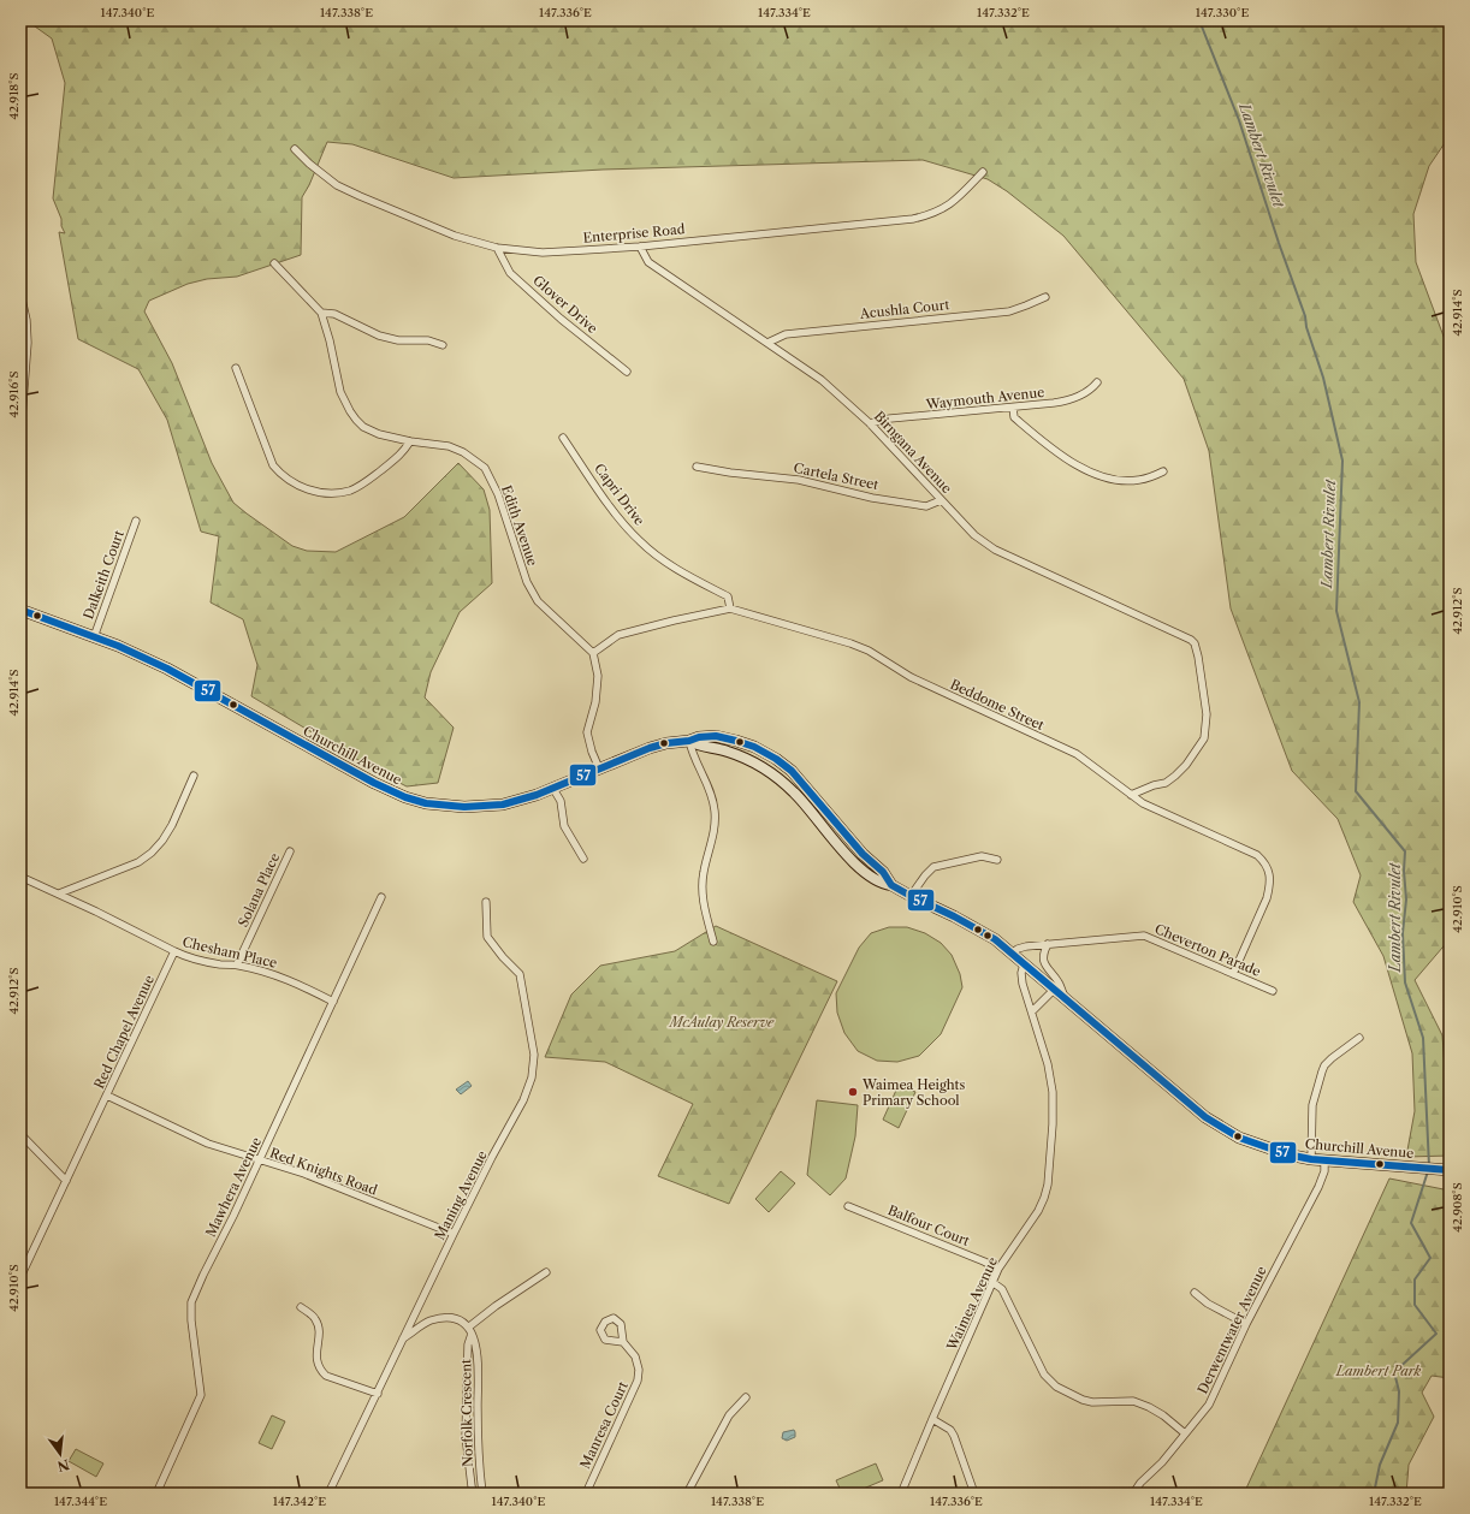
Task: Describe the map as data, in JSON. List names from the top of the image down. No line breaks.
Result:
{"streets":{"street":["Enterprise Road","Glover Drive","Acushla Court","Waymouth Avenue","Birngana Avenue","Cartela Street","Capri Drive","Edith Avenue","Dalkeith Court","Beddome Street","Churchill Avenue","Solana Place","Cheverton Parade","Chesham Place","Red Chapel Avenue","Red Knights Road","Mawhera Avenue","Maning Avenue","Balfour Court","Waimea Avenue","Derwentwater Avenue","Norfolk Crescent","Manresa Court"]},"crossings":[["Enterprise Road","Glover Drive"],["Enterprise Road","Birngana Avenue"],["Acushla Court","Birngana Avenue"],["Waymouth Avenue","Birngana Avenue"],["Birngana Avenue","Cartela Street"],["Birngana Avenue","Beddome Street"],["Capri Drive","Beddome Street"],["Edith Avenue","Beddome Street"],["Dalkeith Court","Churchill Avenue"],["Beddome Street","Cheverton Parade"],["Churchill Avenue","Cheverton Parade"],["Churchill Avenue","Waimea Avenue"],["Churchill Avenue","Derwentwater Avenue"],["Solana Place","Chesham Place"],["Chesham Place","Red Chapel Avenue"],["Chesham Place","Mawhera Avenue"],["Red Chapel Avenue","Red Knights Road"],["Red Knights Road","Mawhera Avenue"],["Red Knights Road","Maning Avenue"],["Balfour Court","Waimea Avenue"]],"water":["Lambert Rivulet"],"parks":["McAulay Reserve","Lambert Park"],"places":["Waimea Heights Primary School"],"lines":["transit line 57"],"north":"bottom","coordinates":["147.340°E","147.338°E","147.336°E","147.334°E","147.332°E","147.330°E","42.918°S","42.914°S","42.916°S","42.912°S","42.910°S","42.908°S","147.344°E","147.342°E"]}
